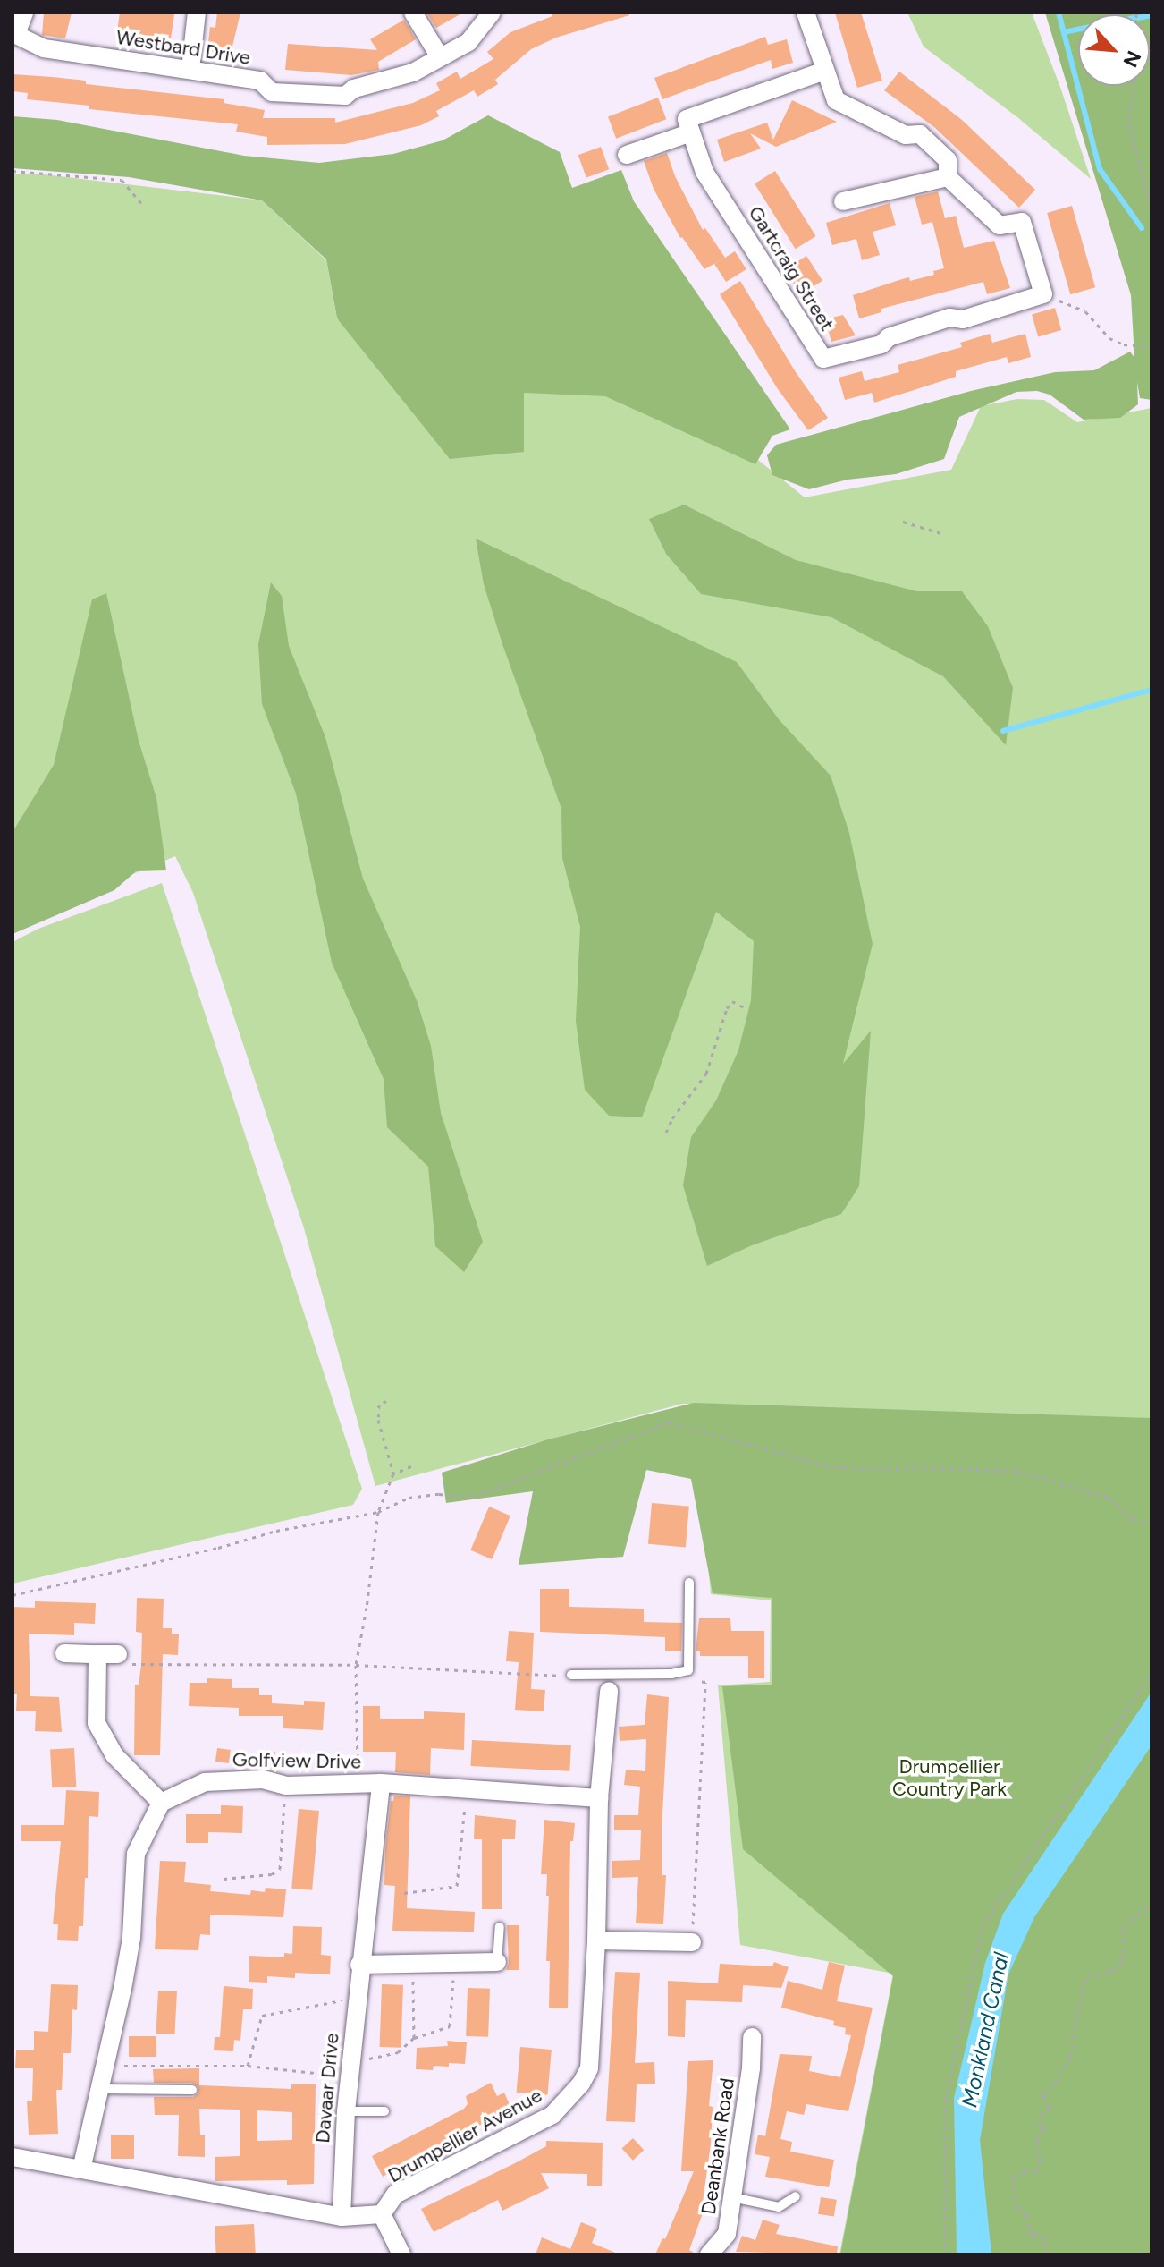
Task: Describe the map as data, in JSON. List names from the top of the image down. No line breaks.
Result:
{"streets":{"street":["Westbard Drive","Gartcraig Street","Golfview Drive","Davaar Drive","Drumpellier Avenue","Deanbank Road"]},"crossings":[["Golfview Drive","Davaar Drive"],["Golfview Drive","Drumpellier Avenue"]],"water":["Monkland Canal"],"parks":["Drumpellier Country Park"],"north":"bottom right"}
